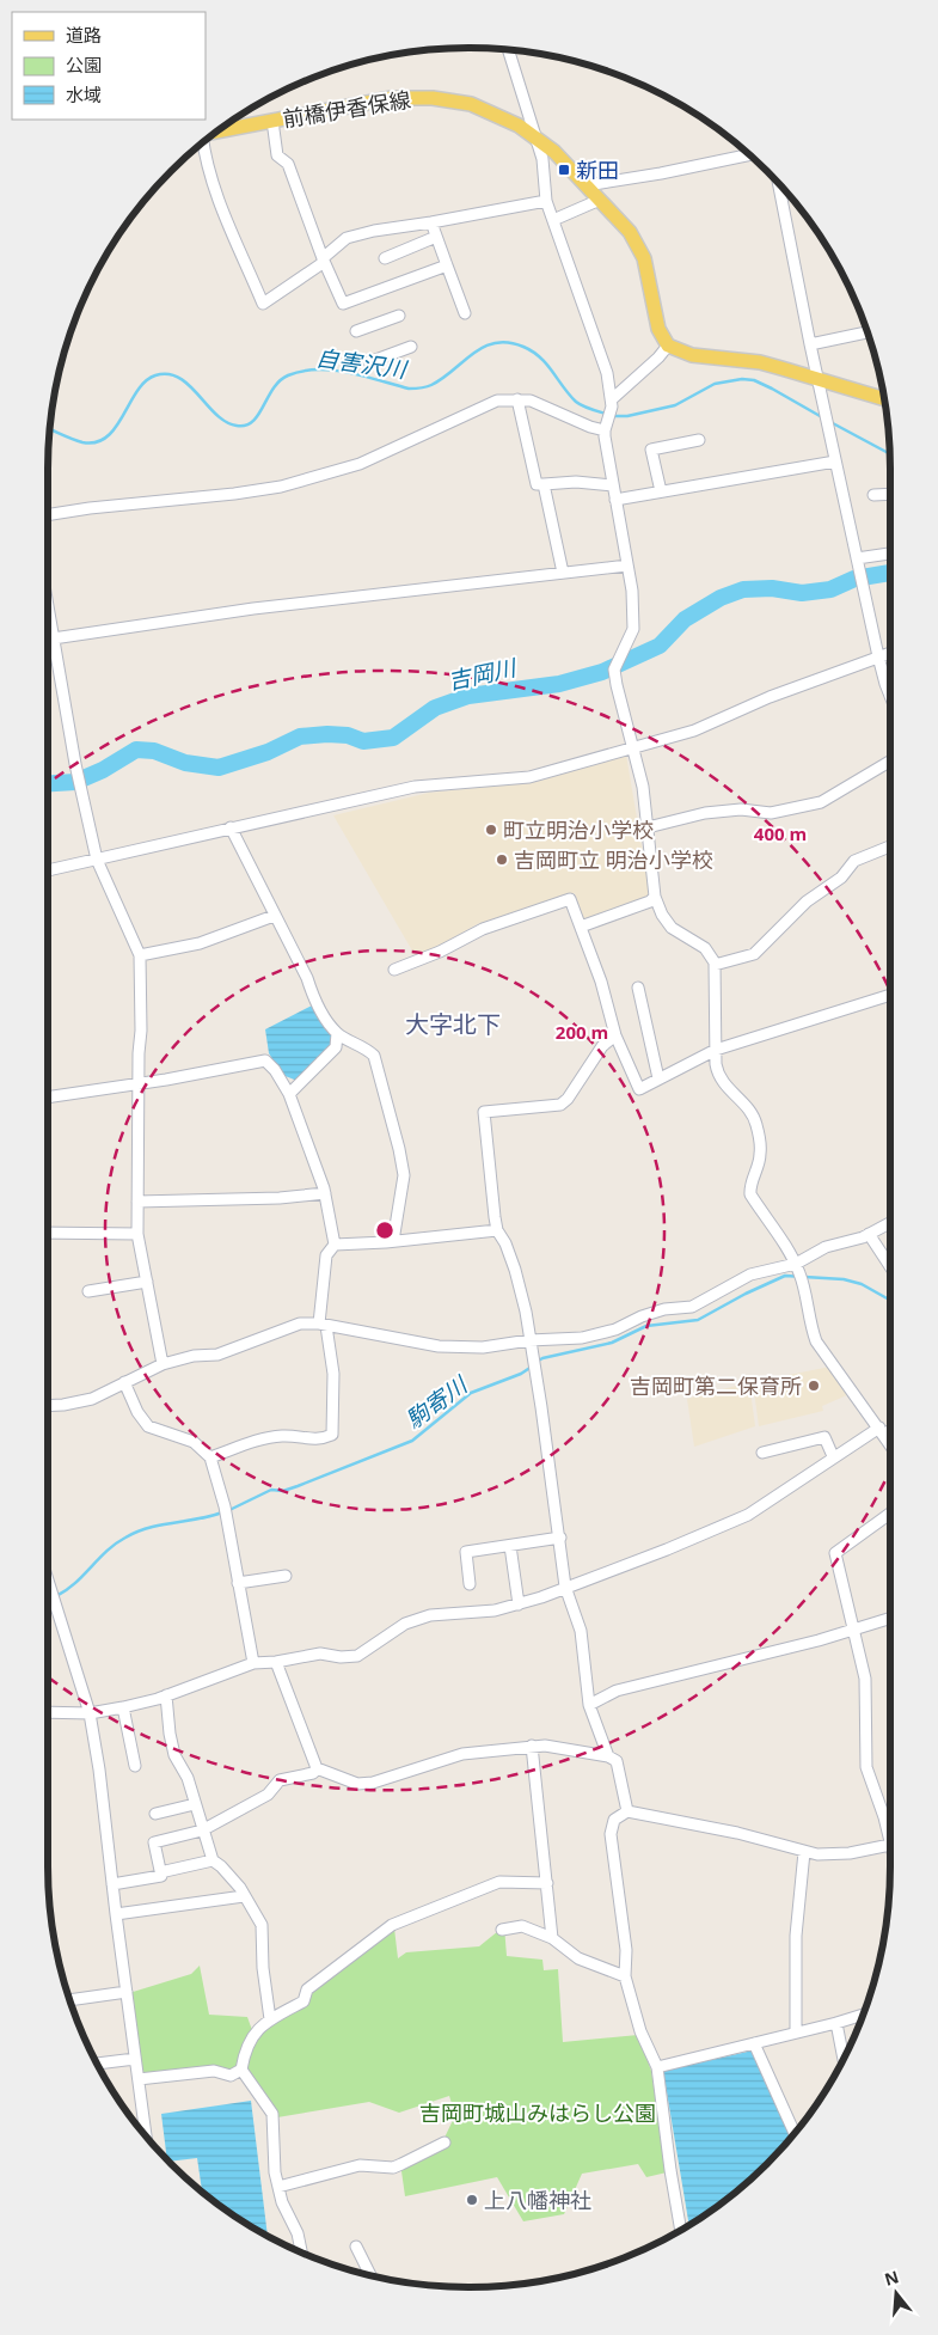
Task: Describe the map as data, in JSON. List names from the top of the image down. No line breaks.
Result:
{"streets":{"main road":["前橋伊香保線"]},"districts":["大字北下"],"water":["自害沢川","吉岡川","駒寄川"],"parks":["吉岡町城山みはらし公園"],"places":{"transit":["新田"],"other":["町立明治小学校","吉岡町立 明治小学校","吉岡町第二保育所","上八幡神社"]},"legend":["道路","公園","水域"],"north":"top","rings":["400 m","200 m"]}
